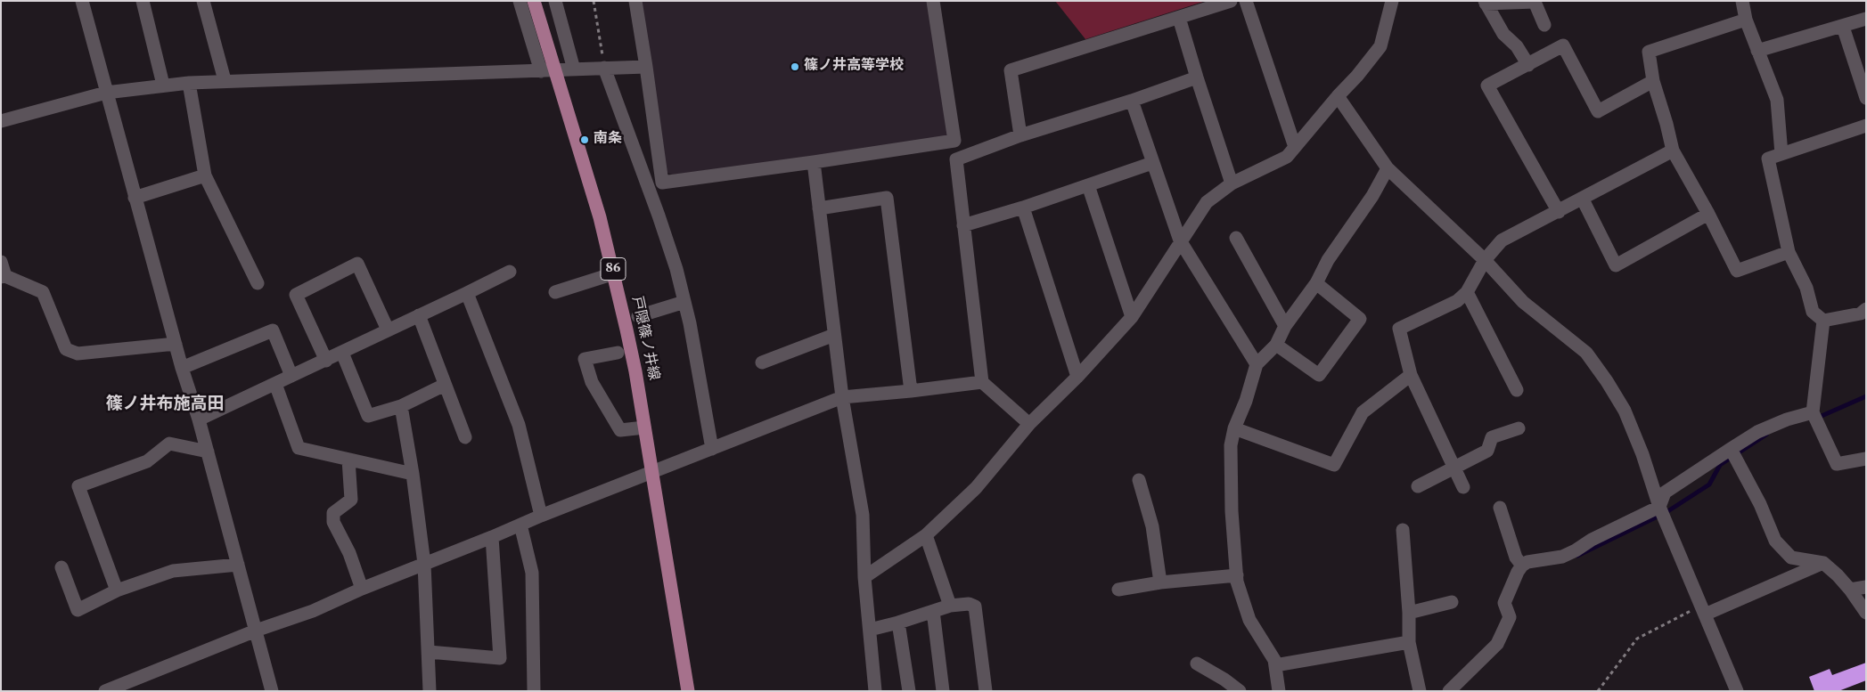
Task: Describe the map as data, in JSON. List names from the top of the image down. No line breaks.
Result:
{"streets":{"main road":["86","戸隠篠ノ井線"]},"districts":["篠ノ井布施高田"],"places":["篠ノ井高等学校","南条"]}
